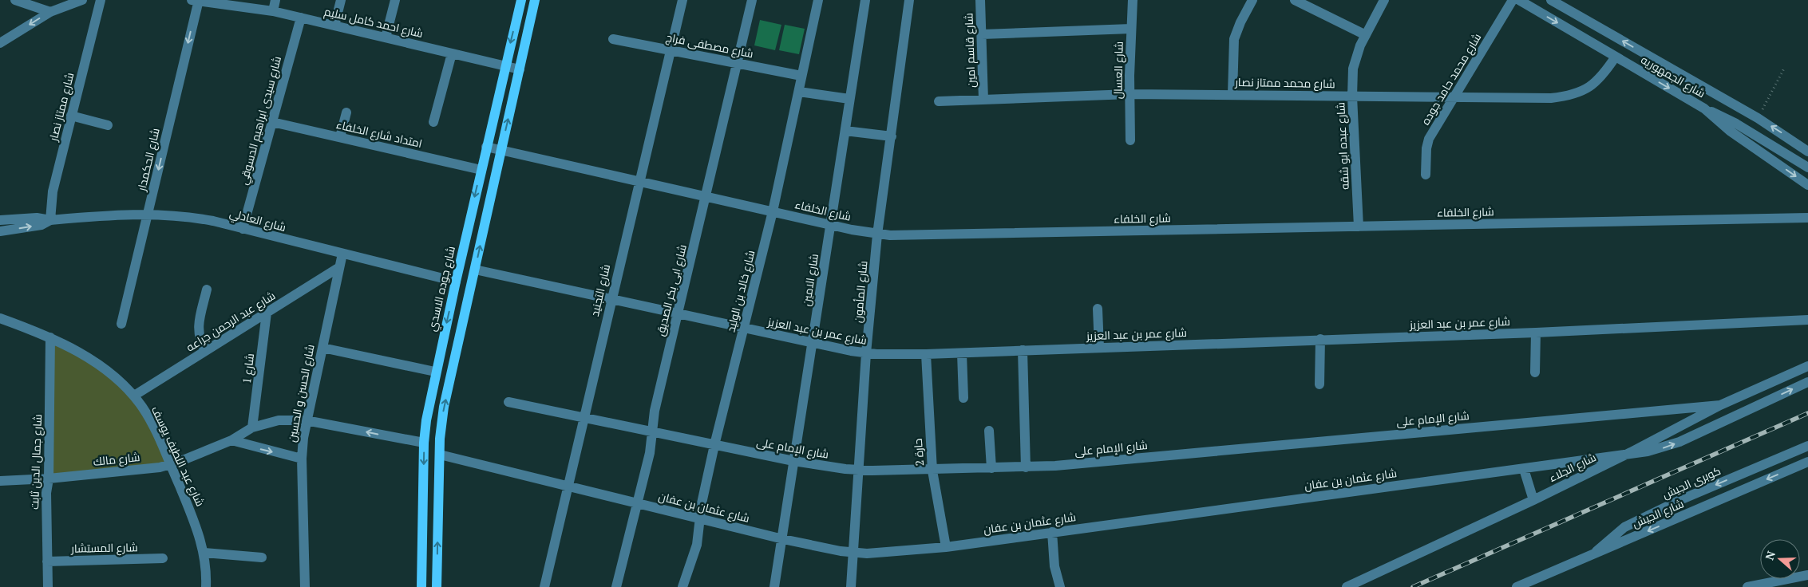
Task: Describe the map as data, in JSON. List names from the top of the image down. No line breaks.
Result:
{"streets":{"main road":["شارع جوده الاسدي"],"street":["شارع احمد كامل سليم","شارع مصطفى فراج","شارع قاسم امين","شارع العسال","شارع الجمهوريه","شارع محمد حامد جوده","شارع محمد ممتاز نصار","شارع ممتاز نصار","شارع سيدى ابراهيم الدسوقي","امتداد شارع الخلفاء","شارع عبده ابو شقه","شارع الحكمدار","شارع الخلفاء","شارع العادلي","شارع الامين","شارع التجنيد","شارع ابى بكر الصديق","شارع خالد بن الوليد","شارع المأمون","شارع عبد الرحمن جراعه","شارع عمر بن عبد العزيز","شارع 1","شارع الحسن و الحسين","شارع الإمام على","حارة 2","شارع عبد اللطيف يوسف","شارع مالك","شارع جمال الدين ثابت","شارع الجلاء","شارع عثمان بن عفان","كوبرى الجيش","شارع الجيش","شارع المستشار"]},"crossings":[["شارع احمد كامل سليم","شارع سيدى ابراهيم الدسوقي"],["شارع احمد كامل سليم","شارع الحكمدار"],["شارع احمد كامل سليم","شارع جوده الاسدي"],["شارع مصطفى فراج","شارع التجنيد"],["شارع مصطفى فراج","شارع ابى بكر الصديق"],["شارع مصطفى فراج","شارع خالد بن الوليد"],["شارع قاسم امين","شارع محمد ممتاز نصار"],["شارع العسال","شارع محمد ممتاز نصار"],["شارع الجمهوريه","شارع محمد ممتاز نصار"],["شارع محمد حامد جوده","شارع محمد ممتاز نصار"],["شارع محمد ممتاز نصار","شارع عبده ابو شقه"],["شارع ممتاز نصار","شارع العادلي"],["شارع سيدى ابراهيم الدسوقي","امتداد شارع الخلفاء"],["شارع سيدى ابراهيم الدسوقي","شارع العادلي"],["امتداد شارع الخلفاء","شارع جوده الاسدي"],["شارع عبده ابو شقه","شارع الخلفاء"],["شارع الحكمدار","شارع العادلي"],["شارع الخلفاء","شارع الامين"],["شارع الخلفاء","شارع جوده الاسدي"],["شارع الخلفاء","شارع التجنيد"],["شارع الخلفاء","شارع ابى بكر الصديق"],["شارع الخلفاء","شارع خالد بن الوليد"],["شارع الخلفاء","شارع المأمون"],["شارع العادلي","شارع جوده الاسدي"],["شارع العادلي","شارع الحسن و الحسين"],["شارع الامين","شارع عمر بن عبد العزيز"],["شارع الامين","شارع الإمام على"],["شارع الامين","شارع عثمان بن عفان"],["شارع جوده الاسدي","شارع مالك"],["شارع التجنيد","شارع عمر بن عبد العزيز"],["شارع التجنيد","شارع الإمام على"],["شارع التجنيد","شارع عثمان بن عفان"],["شارع ابى بكر الصديق","شارع عمر بن عبد العزيز"],["شارع ابى بكر الصديق","شارع الإمام على"],["شارع ابى بكر الصديق","شارع عثمان بن عفان"],["شارع خالد بن الوليد","شارع عمر بن عبد العزيز"],["شارع خالد بن الوليد","شارع الإمام على"],["شارع خالد بن الوليد","شارع عثمان بن عفان"],["شارع المأمون","شارع عمر بن عبد العزيز"],["شارع المأمون","شارع الإمام على"],["شارع المأمون","شارع عثمان بن عفان"],["شارع عبد الرحمن جراعه","شارع 1"],["شارع عبد الرحمن جراعه","شارع الحسن و الحسين"],["شارع عبد الرحمن جراعه","شارع عبد اللطيف يوسف"],["شارع عمر بن عبد العزيز","حارة 2"],["شارع 1","شارع مالك"],["شارع الحسن و الحسين","شارع مالك"],["شارع الإمام على","حارة 2"],["شارع الإمام على","شارع الجلاء"],["حارة 2","شارع عثمان بن عفان"],["شارع عبد اللطيف يوسف","شارع مالك"],["شارع عبد اللطيف يوسف","شارع جمال الدين ثابت"],["شارع مالك","شارع جمال الدين ثابت"],["شارع جمال الدين ثابت","شارع المستشار"],["شارع الجلاء","شارع عثمان بن عفان"],["كوبرى الجيش","شارع الجيش"]],"one_way":["شارع الحكمدار","كوبرى الجيش","شارع الجيش"],"north":"left"}
